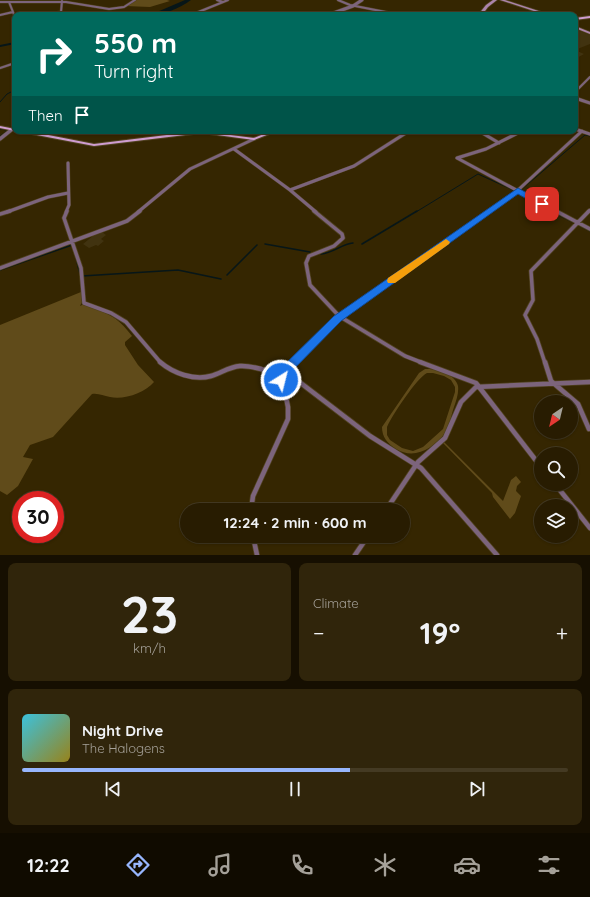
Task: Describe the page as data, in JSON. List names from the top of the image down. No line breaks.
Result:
{"north":"bottom left","page":{"turn":["550 m","Turn right"],"then":"Then","limit":"30","trip":"12:24 · 2 min · 600 m","tile":[["23","km/h"],"Climate"],"heat":["−","19°","+"],"song":["Night Drive","The Halogens"],"tabs":"12:22"}}
